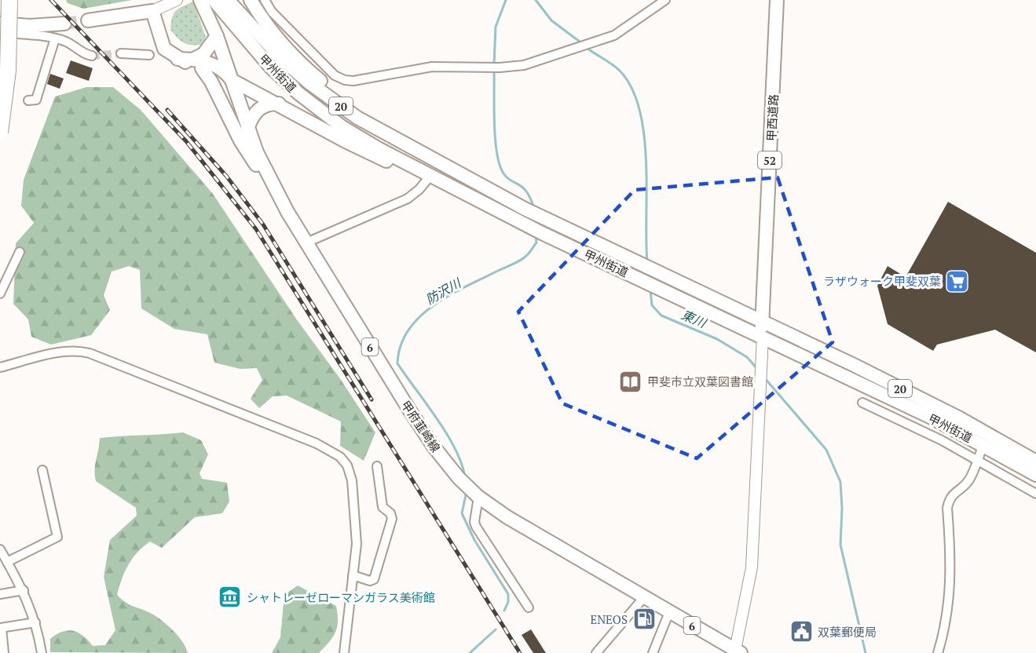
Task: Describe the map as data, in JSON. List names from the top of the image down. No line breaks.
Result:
{"streets":{"main road":["甲州街道","20","甲西道路","52","6","甲府韮崎線"]},"crossings":[["甲州街道","20"],["甲州街道","甲西道路"],["甲州街道","52"],["甲西道路","52"]],"water":["防沢川","東川"],"places":{"supermarket":["ラザウォーク甲斐双葉"],"library":["甲斐市立双葉図書館"],"museum":["シャトレーゼローマンガラス美術館"],"fuel station":["ENEOS"],"public building":["双葉郵便局"]}}
